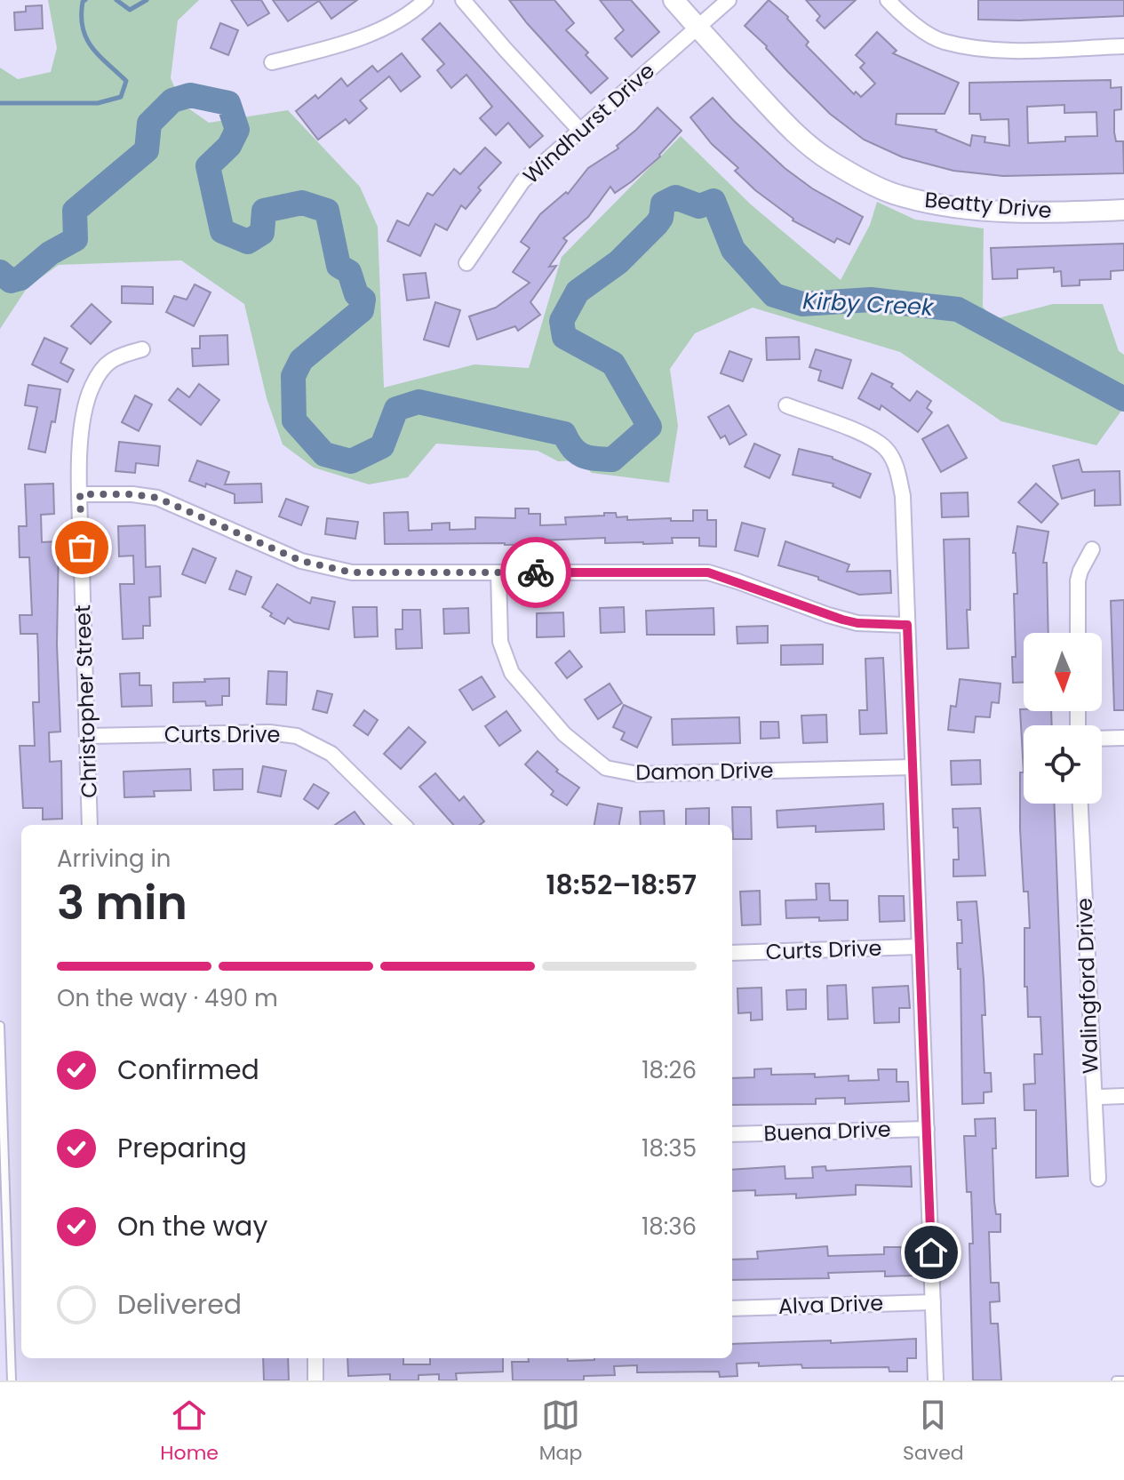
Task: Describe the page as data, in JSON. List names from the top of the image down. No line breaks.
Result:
{"streets":{"street":["Windhurst Drive","Beatty Drive","Christopher Street","Curts Drive","Damon Drive","Walingford Drive","Buena Drive","Alva Drive"]},"crossings":[["Windhurst Drive","Beatty Drive"],["Christopher Street","Curts Drive"]],"water":["Kirby Creek"],"north":"bottom","page":{"heading":["3 min","Arriving in","18:52–18:57"],"bar":"On the way · 490 m","list":[["Confirmed","18:26"],["Preparing","18:35"],["On the way","18:36"],"Delivered"],"tabs":["Home","Map","Saved"]}}
